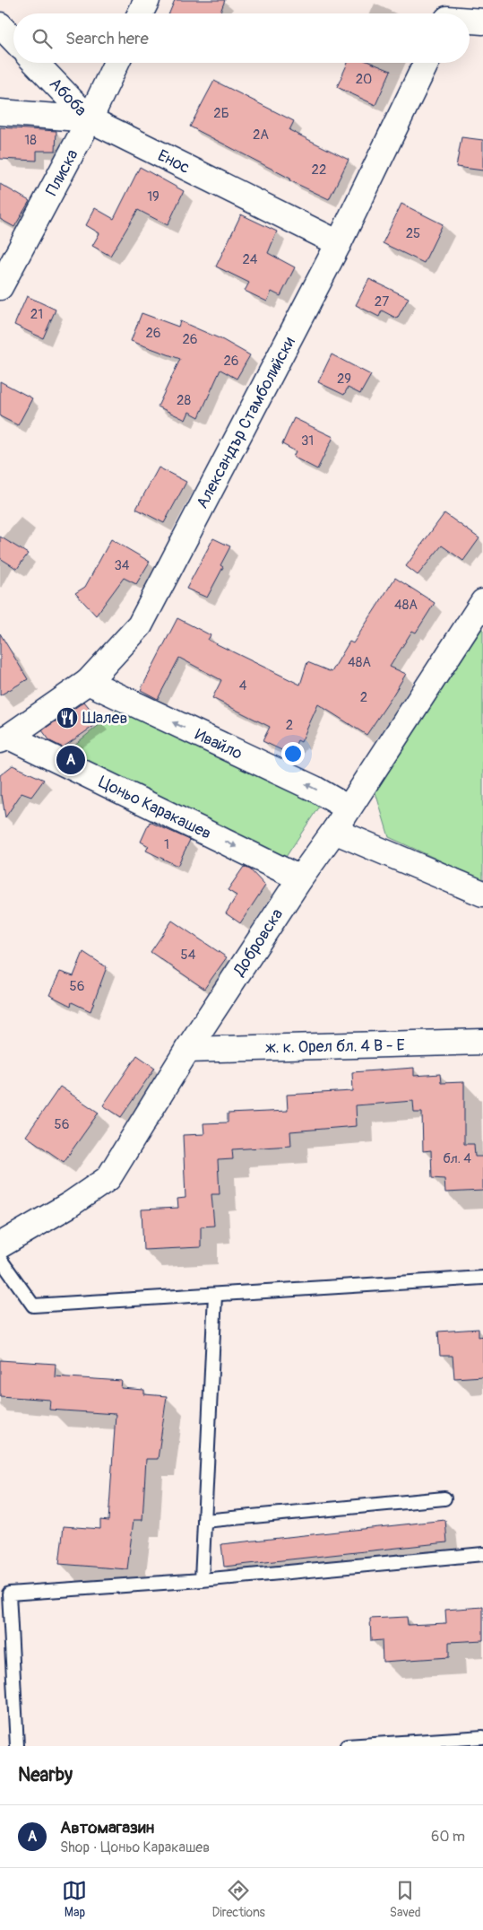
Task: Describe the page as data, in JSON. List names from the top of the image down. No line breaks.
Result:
{"streets":{"street":["Абоба","Енос","Плиска","Александър Стамболийски","Ивайло","Цоньо Каракашев","Добровска","ж. к. Орел бл. 4 В - Е"]},"crossings":[["Абоба","Енос"],["Абоба","Плиска"],["Енос","Плиска"],["Енос","Александър Стамболийски"],["Александър Стамболийски","Ивайло"],["Александър Стамболийски","Цоньо Каракашев"],["Ивайло","Добровска"],["Цоньо Каракашев","Добровска"],["Добровска","ж. к. Орел бл. 4 В - Е"]],"one_way":["Ивайло","Цоньо Каракашев"],"places":{"restaurant":["Шалев"]},"house_numbers":["20","2Б","2А","18","22","19","25","24","27","21","26","26","26","29","28","31","34","48А","48А","4","2","2","1","54","56","56","бл. 4"],"page":{"search":"Search here","pins":"A","heading":"Nearby","list":[{"mark":"A","name":"Автомагазин","note":"Shop · Цоньо Каракашев","value":"60 m"}],"nav":["Map","Directions","Saved"]}}
